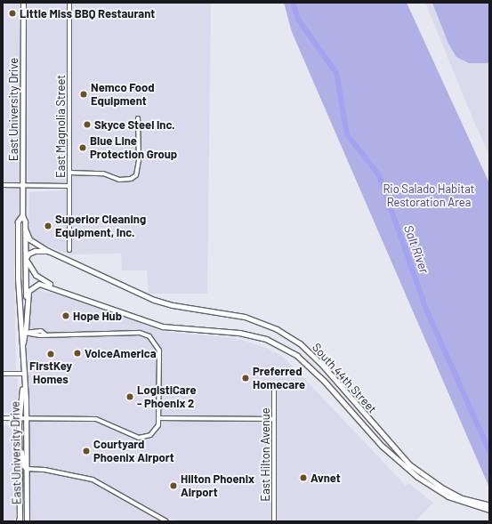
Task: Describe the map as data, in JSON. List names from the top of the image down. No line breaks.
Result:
{"streets":{"main road":["East University Drive","South 44th Street"],"street":["East Magnolia Street","East Hilton Avenue"]},"crossings":[["East University Drive","South 44th Street"]],"water":["Salt River"],"parks":["Rio Salado Habitat Restoration Area"],"places":["Little Miss BBQ Restaurant","Nemco Food Equipment","Skyce Steel Inc.","Blue Line Protection Group","Superior Cleaning Equipment, Inc.","Hope Hub","VoiceAmerica","FirstKey Homes","Preferred Homecare","LogistiCare - Phoenix 2","Courtyard Phoenix Airport","Avnet","Hilton Phoenix Airport"]}
